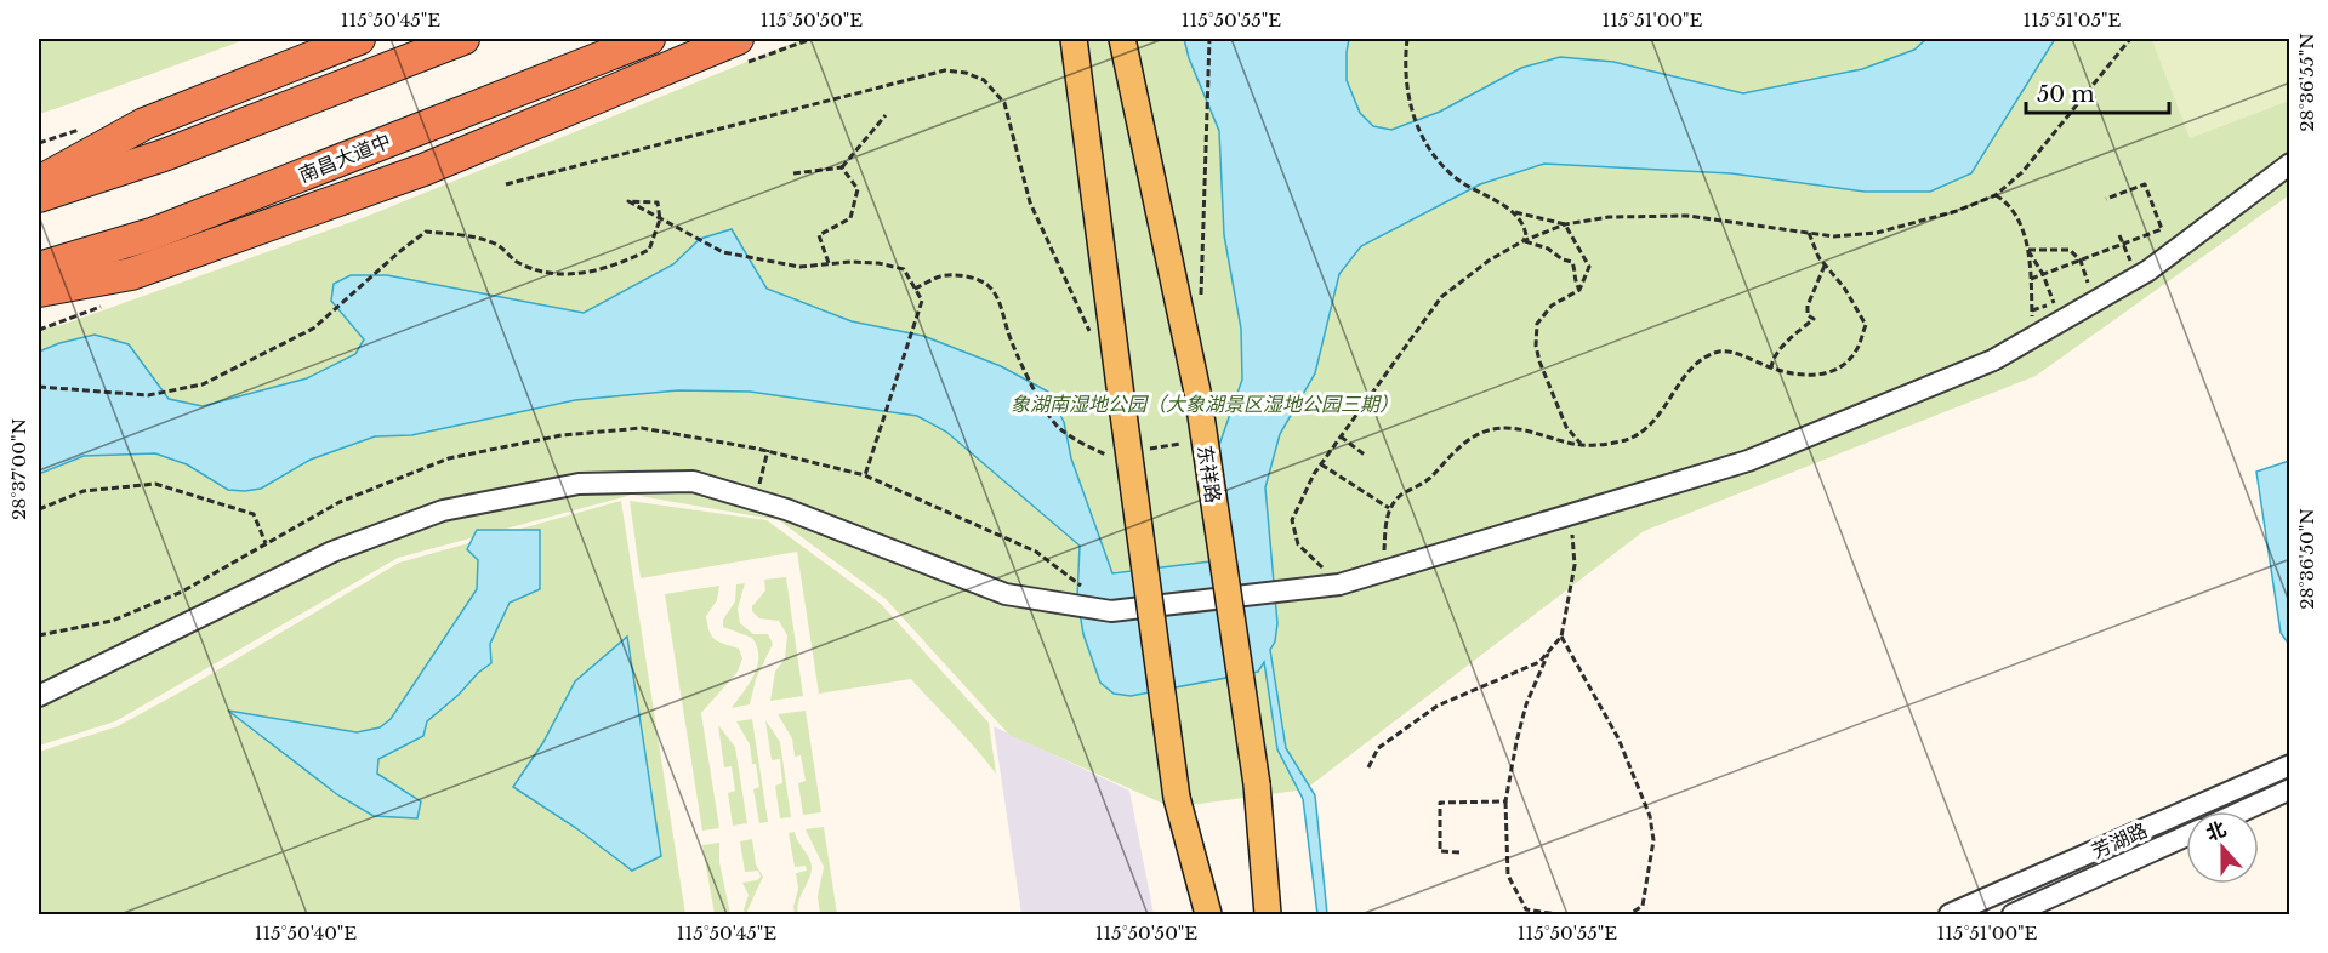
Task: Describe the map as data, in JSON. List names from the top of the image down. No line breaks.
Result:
{"streets":{"highway":["南昌大道中"],"main road":["东祥路"],"street":["芳湖路"]},"parks":["象湖南湿地公园（大象湖景区湿地公园三期）"],"scale_bar":"50 m","north":"top","coordinates":["115°50'45\"E","115°50'50\"E","115°50'55\"E","115°51'00\"E","115°51'05\"E","28°36'55\"N","28°37'00\"N","28°36'50\"N","115°50'40\"E"]}
